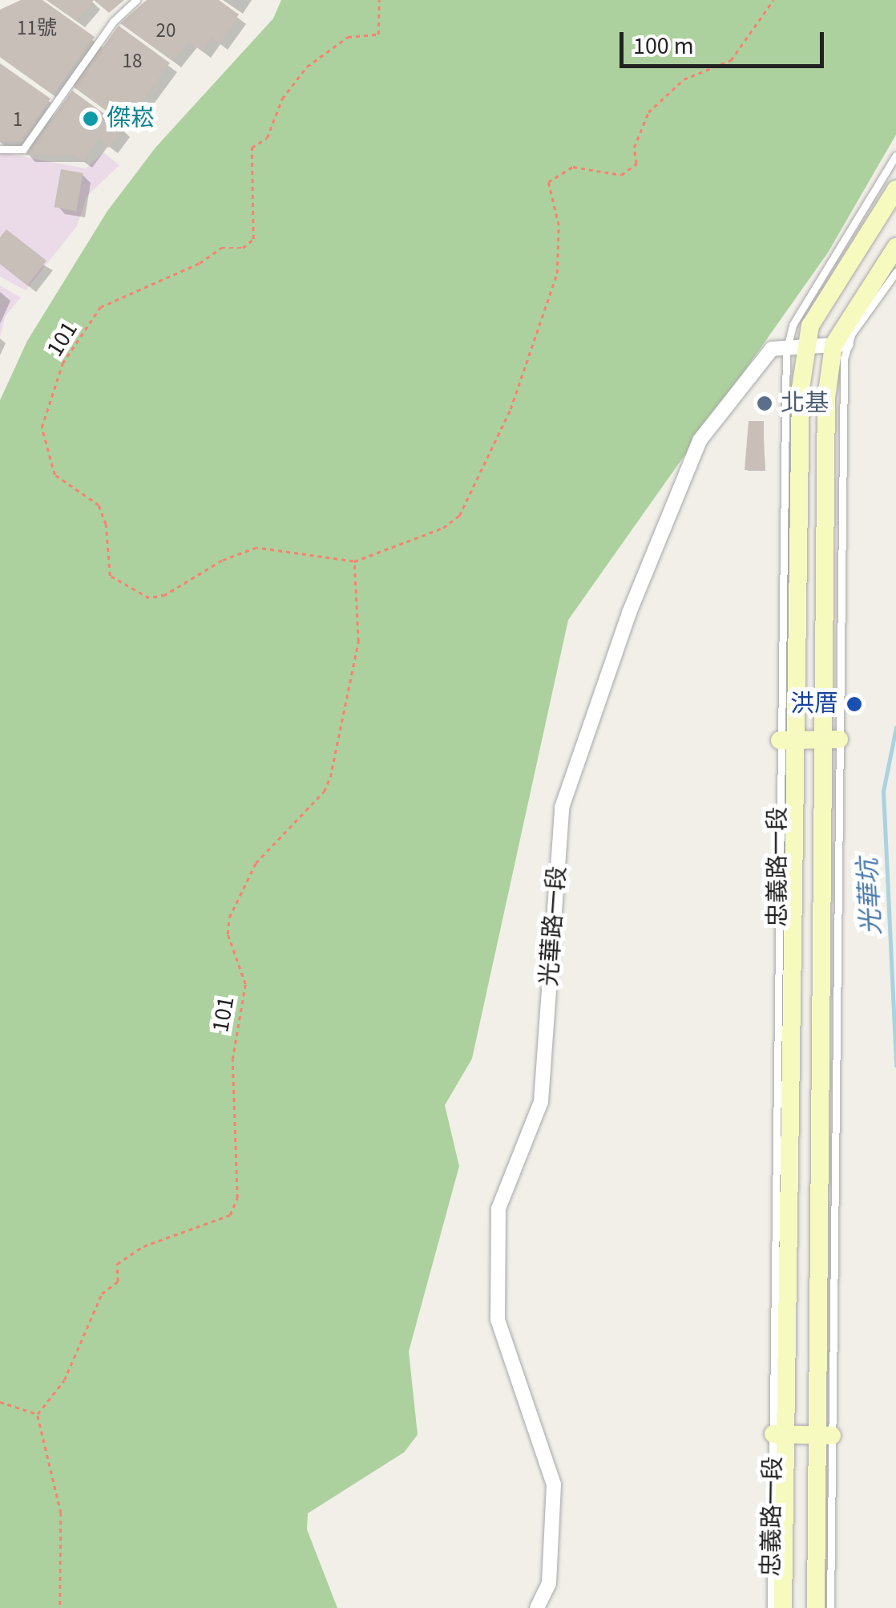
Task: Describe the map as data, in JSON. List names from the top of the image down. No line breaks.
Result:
{"streets":{"main road":["忠義路一段"],"street":["光華路一段"],"path":["101"]},"crossings":[["忠義路一段","光華路一段"]],"water":["光華坑"],"places":["傑崧","北基","洪厝"],"house_numbers":["11號","20","18","1"],"scale_bar":"100 m"}
